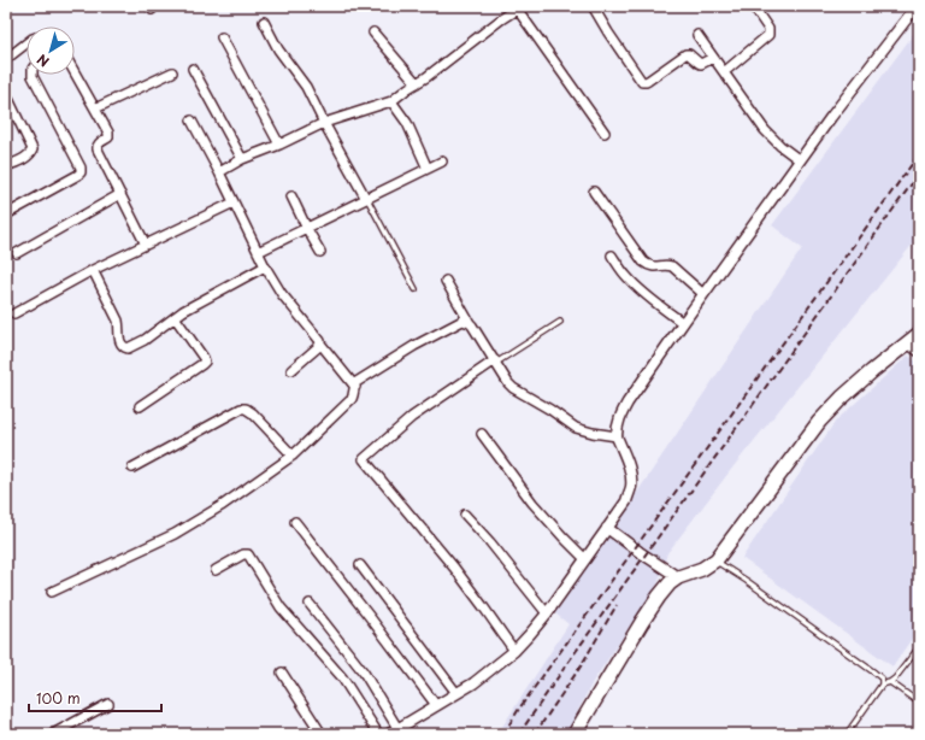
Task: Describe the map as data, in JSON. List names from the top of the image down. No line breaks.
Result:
{"scale_bar":"100 m","north":"bottom left"}
